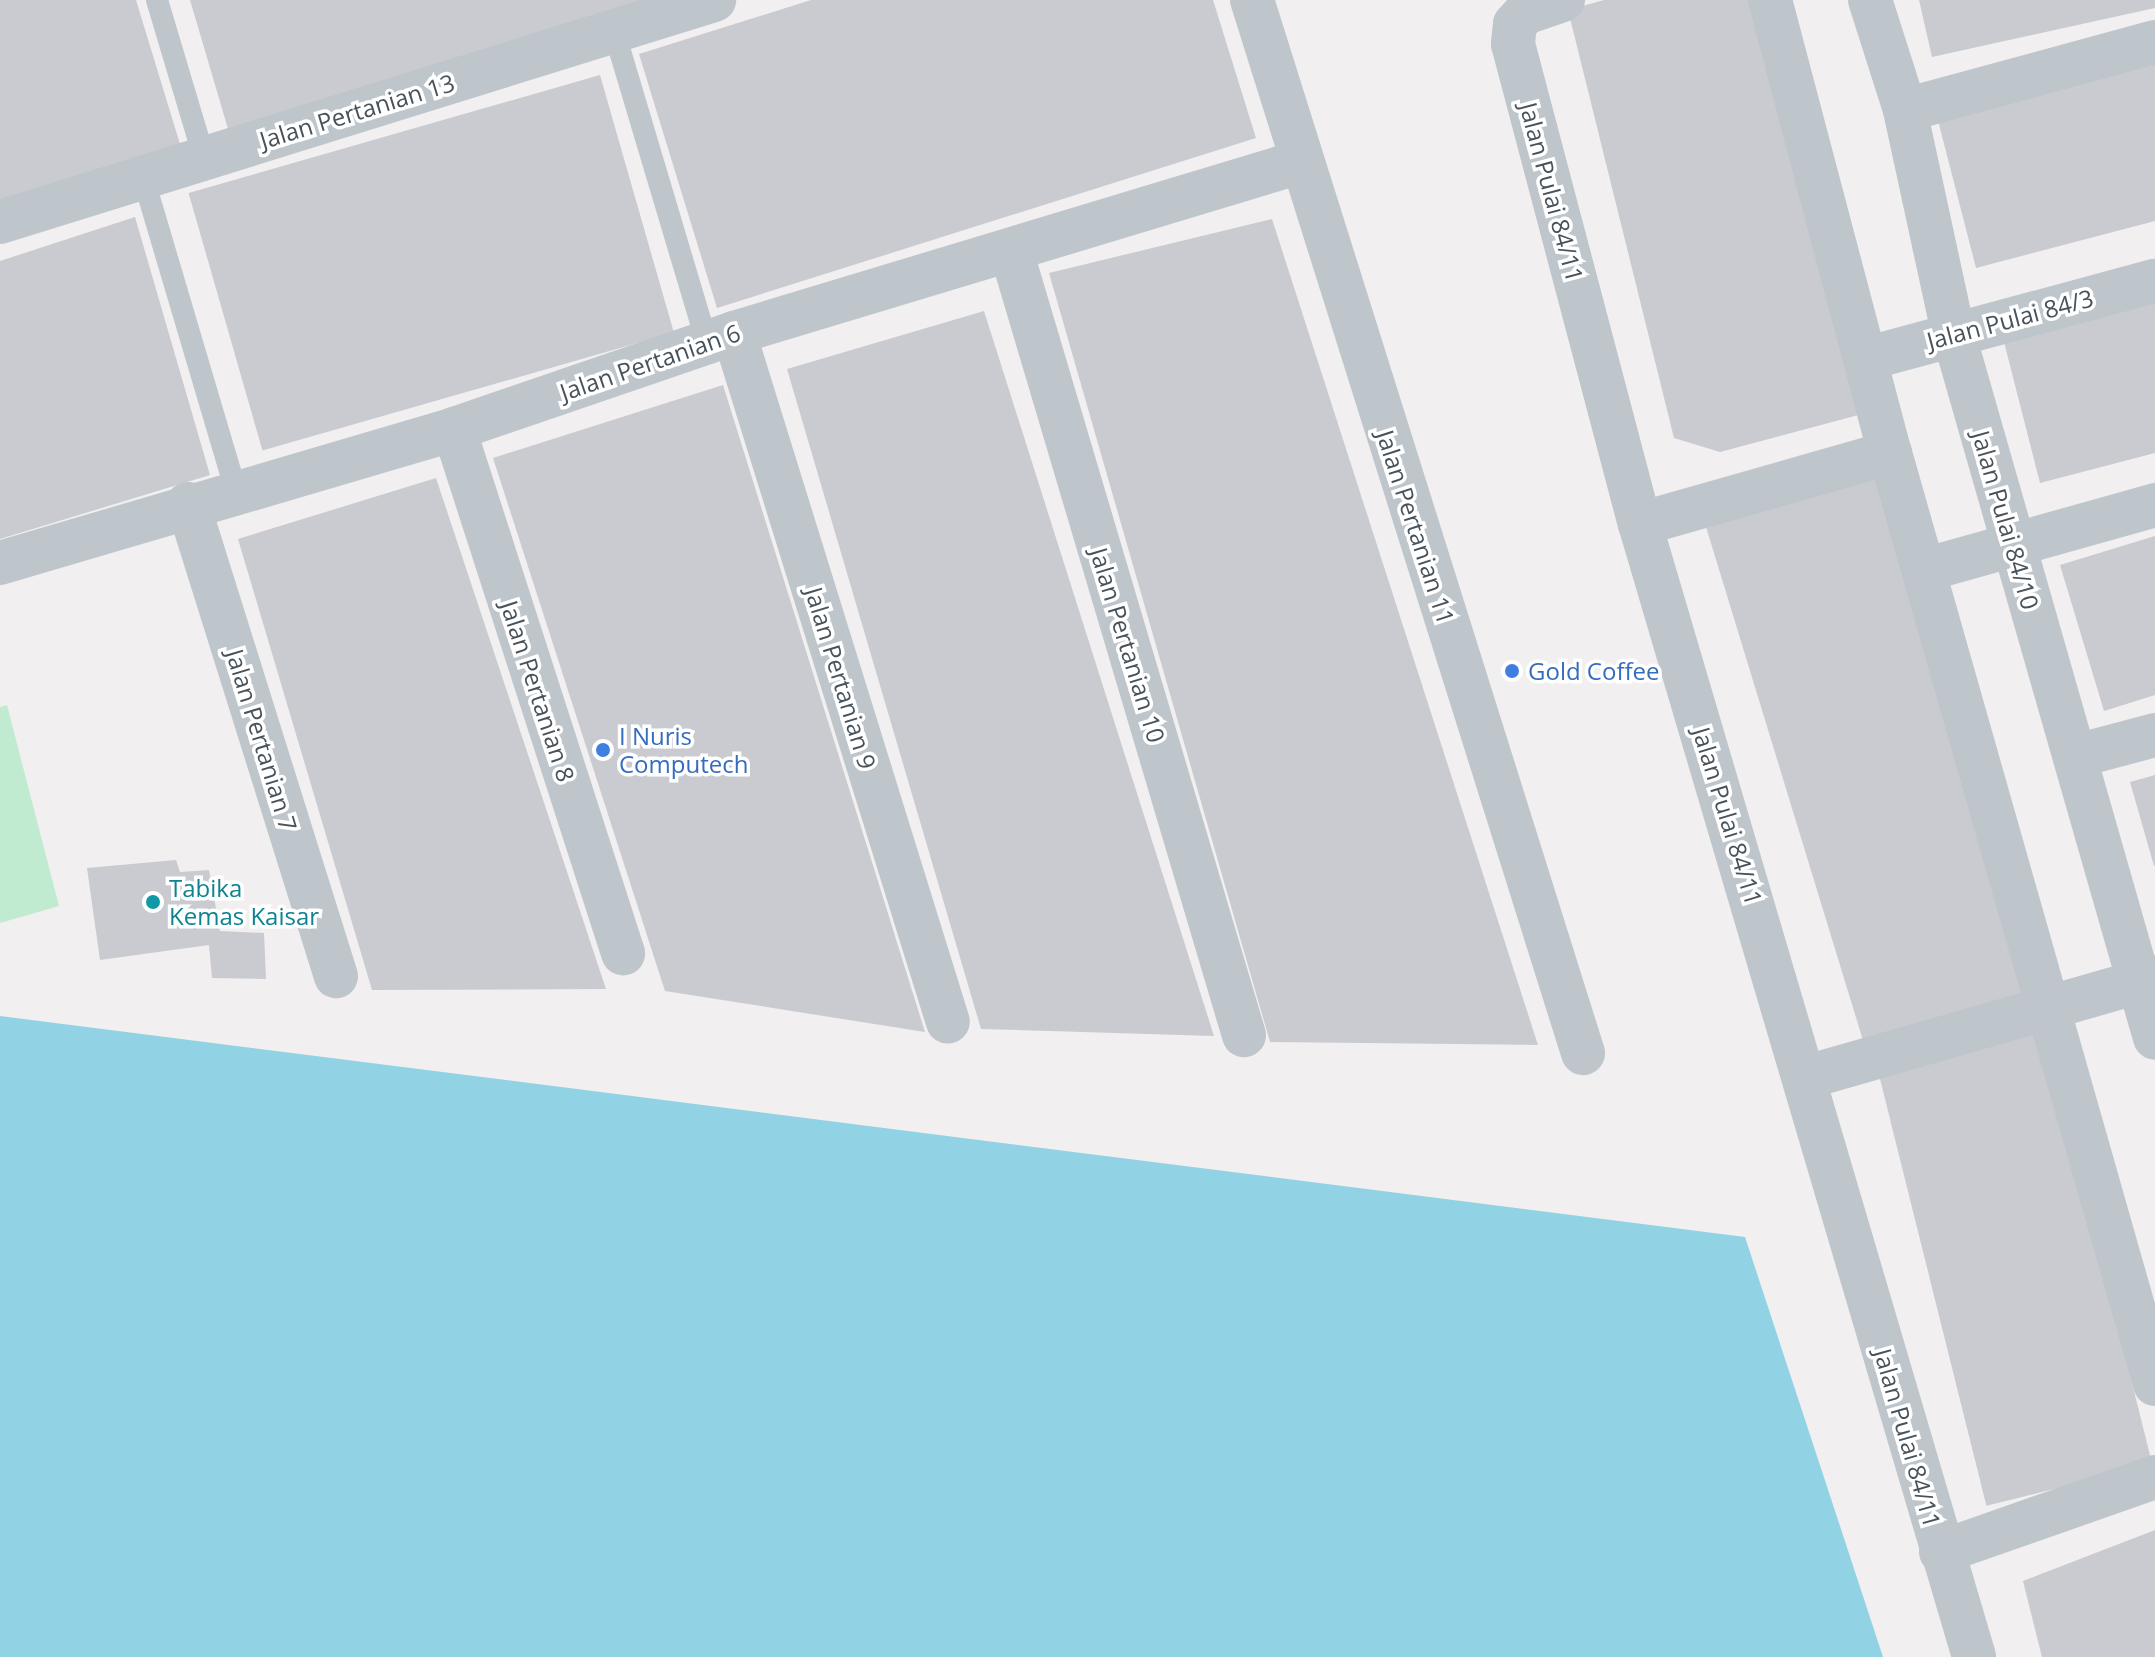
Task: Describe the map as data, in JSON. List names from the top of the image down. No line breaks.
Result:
{"streets":{"street":["Jalan Pertanian 13","Jalan Pulai 84/11","Jalan Pulai 84/3","Jalan Pertanian 6","Jalan Pulai 84/10","Jalan Pertanian 11","Jalan Pertanian 10","Jalan Pertanian 9","Jalan Pertanian 8","Jalan Pertanian 7"]},"crossings":[["Jalan Pulai 84/3","Jalan Pulai 84/10"],["Jalan Pertanian 6","Jalan Pertanian 11"],["Jalan Pertanian 6","Jalan Pertanian 10"],["Jalan Pertanian 6","Jalan Pertanian 9"],["Jalan Pertanian 6","Jalan Pertanian 8"],["Jalan Pertanian 6","Jalan Pertanian 7"]],"places":["Gold Coffee","I Nuris Computech","Tabika Kemas Kaisar"]}
